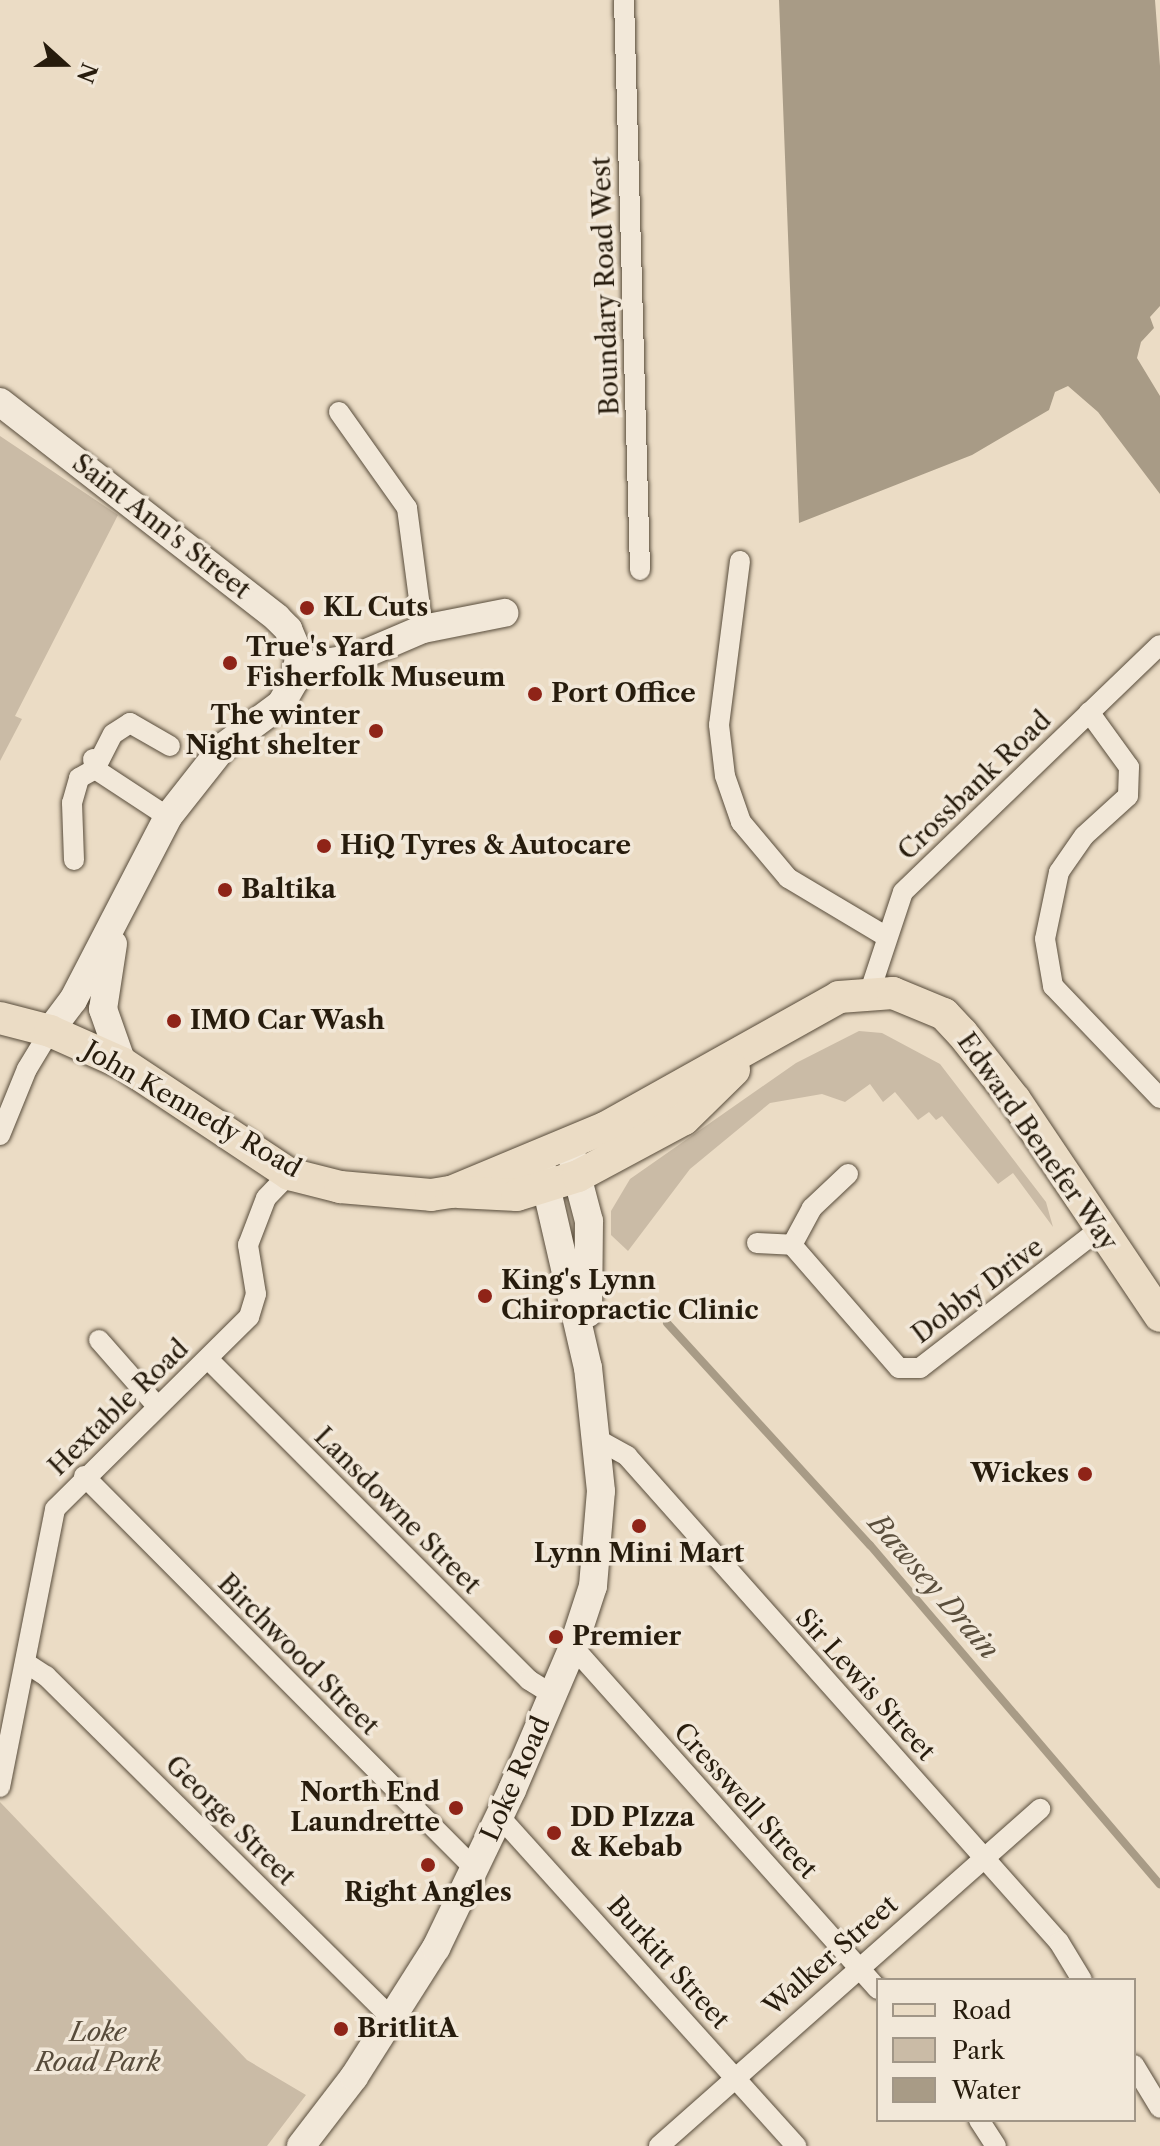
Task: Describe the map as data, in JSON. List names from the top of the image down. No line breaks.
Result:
{"streets":{"main road":["John Kennedy Road","Edward Benefer Way"],"street":["Boundary Road West","Saint Ann's Street","Crossbank Road","Dobby Drive","Hextable Road","Lansdowne Street","Birchwood Street","Sir Lewis Street","Loke Road","Cresswell Street","George Street","Walker Street","Burkitt Street"]},"crossings":[["Crossbank Road","Edward Benefer Way"],["John Kennedy Road","Hextable Road"],["John Kennedy Road","Loke Road"],["Edward Benefer Way","Dobby Drive"],["Hextable Road","Lansdowne Street"],["Hextable Road","Birchwood Street"],["Hextable Road","George Street"],["Lansdowne Street","Loke Road"],["Birchwood Street","Loke Road"],["Sir Lewis Street","Loke Road"],["Sir Lewis Street","Walker Street"],["Loke Road","Cresswell Street"],["Loke Road","George Street"],["Loke Road","Burkitt Street"],["Cresswell Street","Walker Street"],["Walker Street","Burkitt Street"]],"water":["Bawsey Drain"],"parks":["Loke Road Park"],"places":["KL Cuts","True's Yard Fisherfolk Museum","Port Office","The winter Night shelter","HiQ Tyres & Autocare","Baltika","IMO Car Wash","King's Lynn Chiropractic Clinic","Wickes","Lynn Mini Mart","Premier","North End Laundrette","DD PIzza & Kebab","Right Angles","BritlitA"],"legend":["Road","Park","Water"],"north":"right"}
